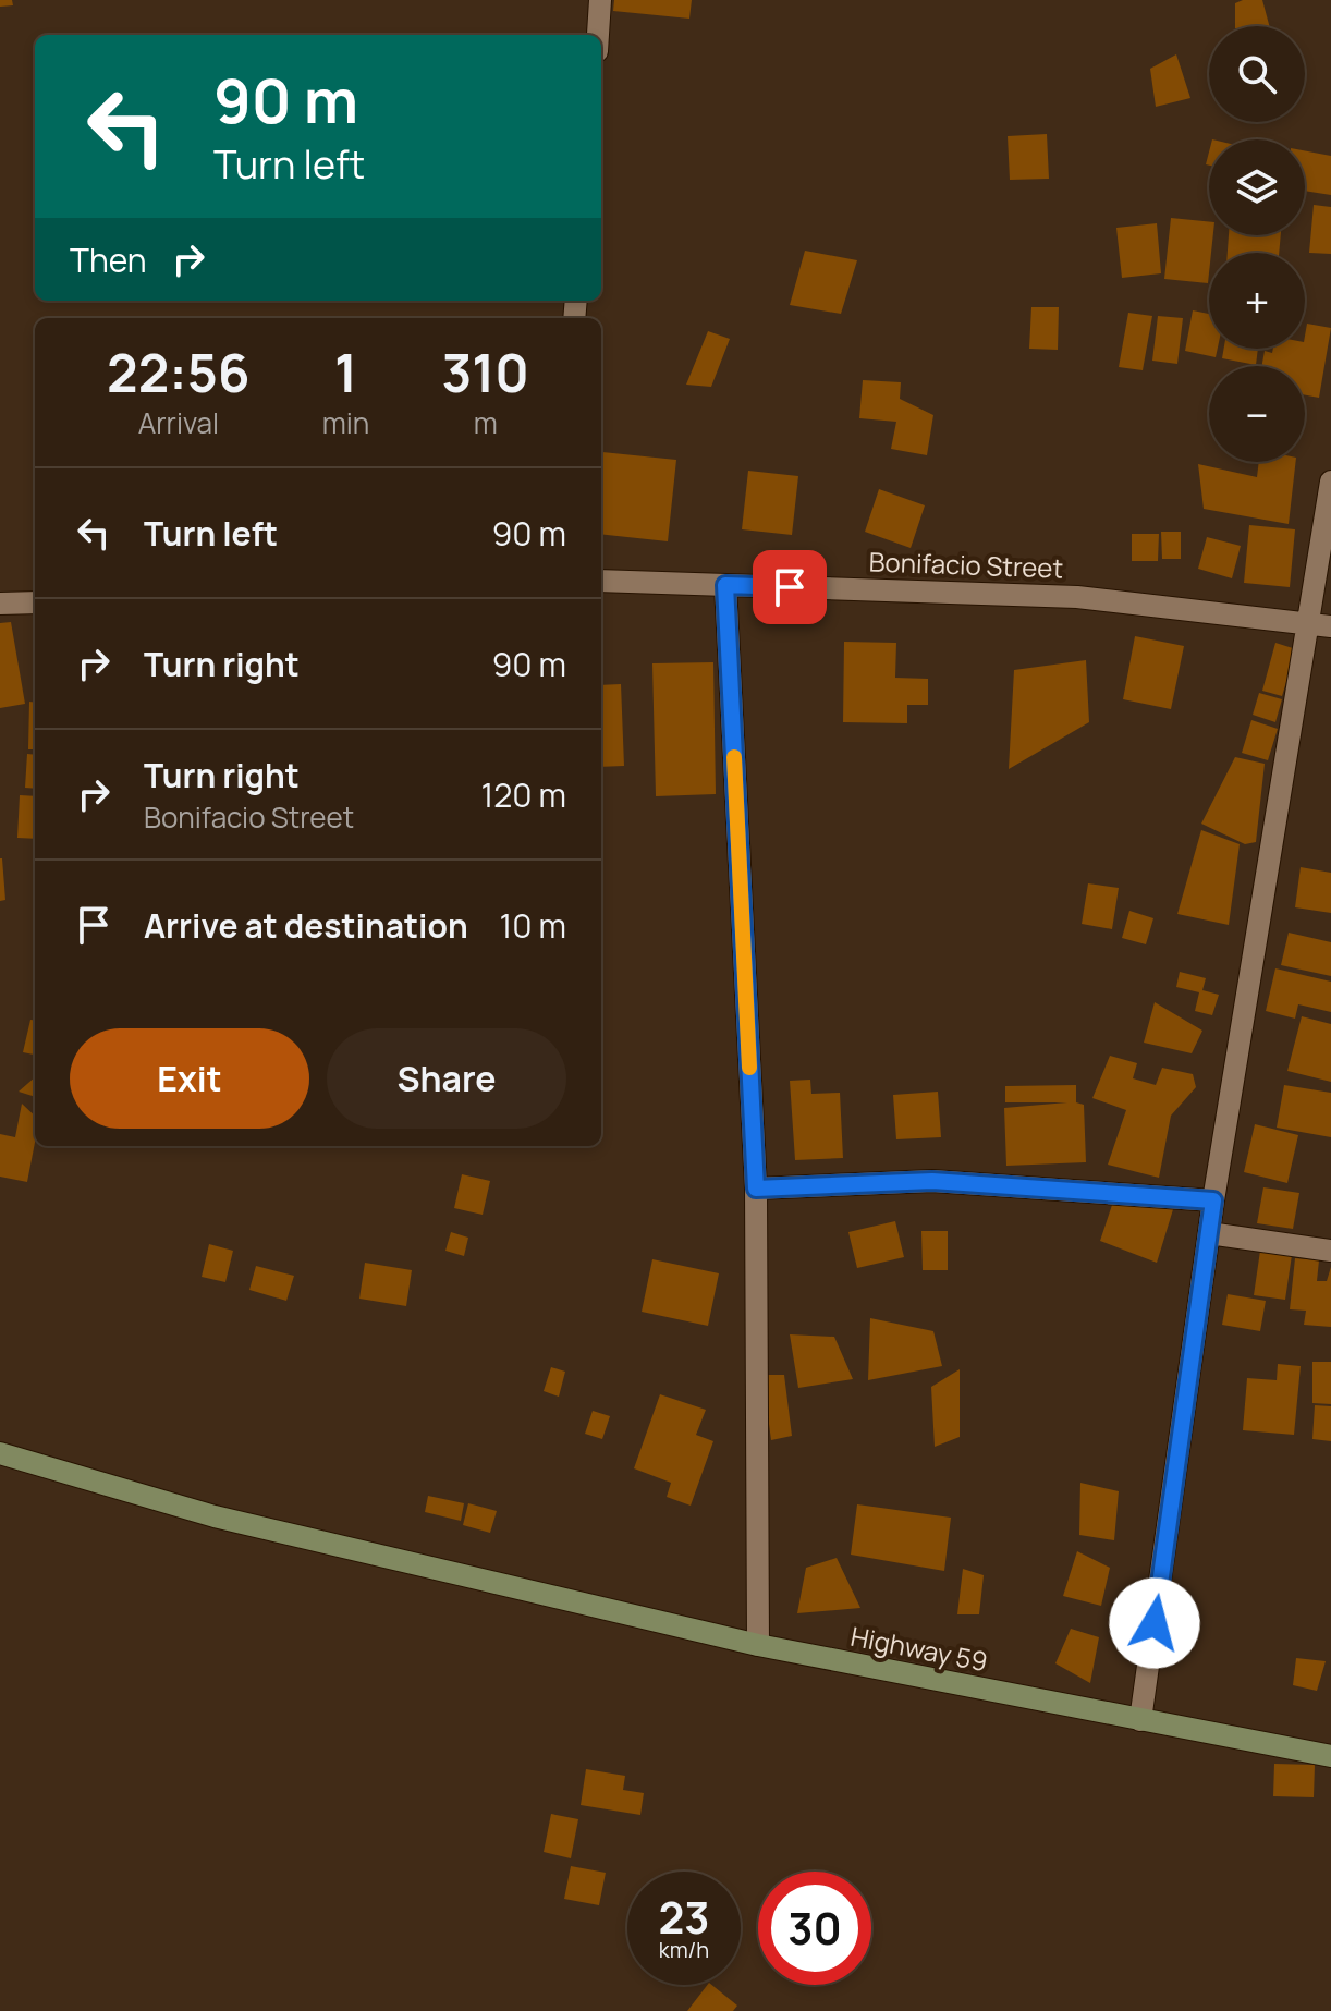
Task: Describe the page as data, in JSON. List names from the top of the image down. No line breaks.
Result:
{"streets":{"street":["Bonifacio Street","Highway 59"]},"page":{"map_buttons":["+","−"],"turn":["90 m","Turn left"],"then":"Then","eta":["22:56","Arrival","1","min","310","m"],"list":[{"name":"Turn left","value":"90 m"},{"name":"Turn right","value":"90 m"},{"name":"Turn right","note":"Bonifacio Street","value":"120 m"},{"name":"Arrive at destination","value":"10 m"}],"buttons":["Exit","Share"],"speed":"23 km/h","limit":"30"}}
